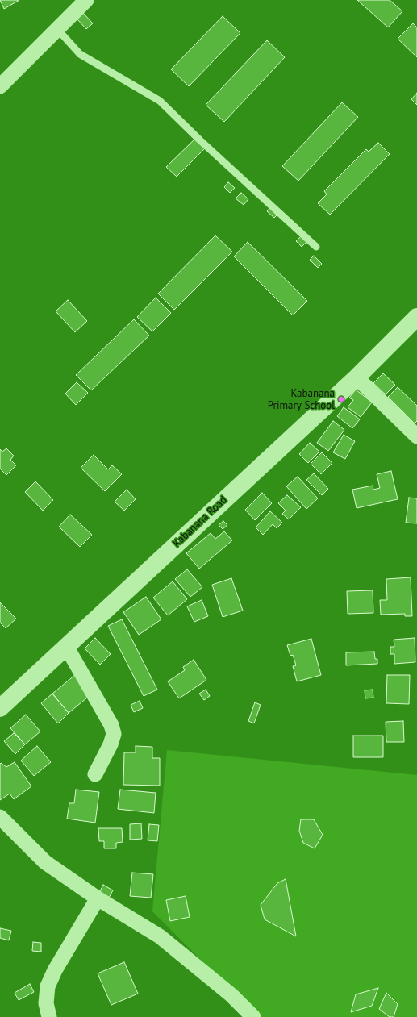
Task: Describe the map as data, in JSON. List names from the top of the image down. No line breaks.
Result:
{"streets":{"street":["Kabanana Road"]},"places":["Kabanana Primary School"]}
